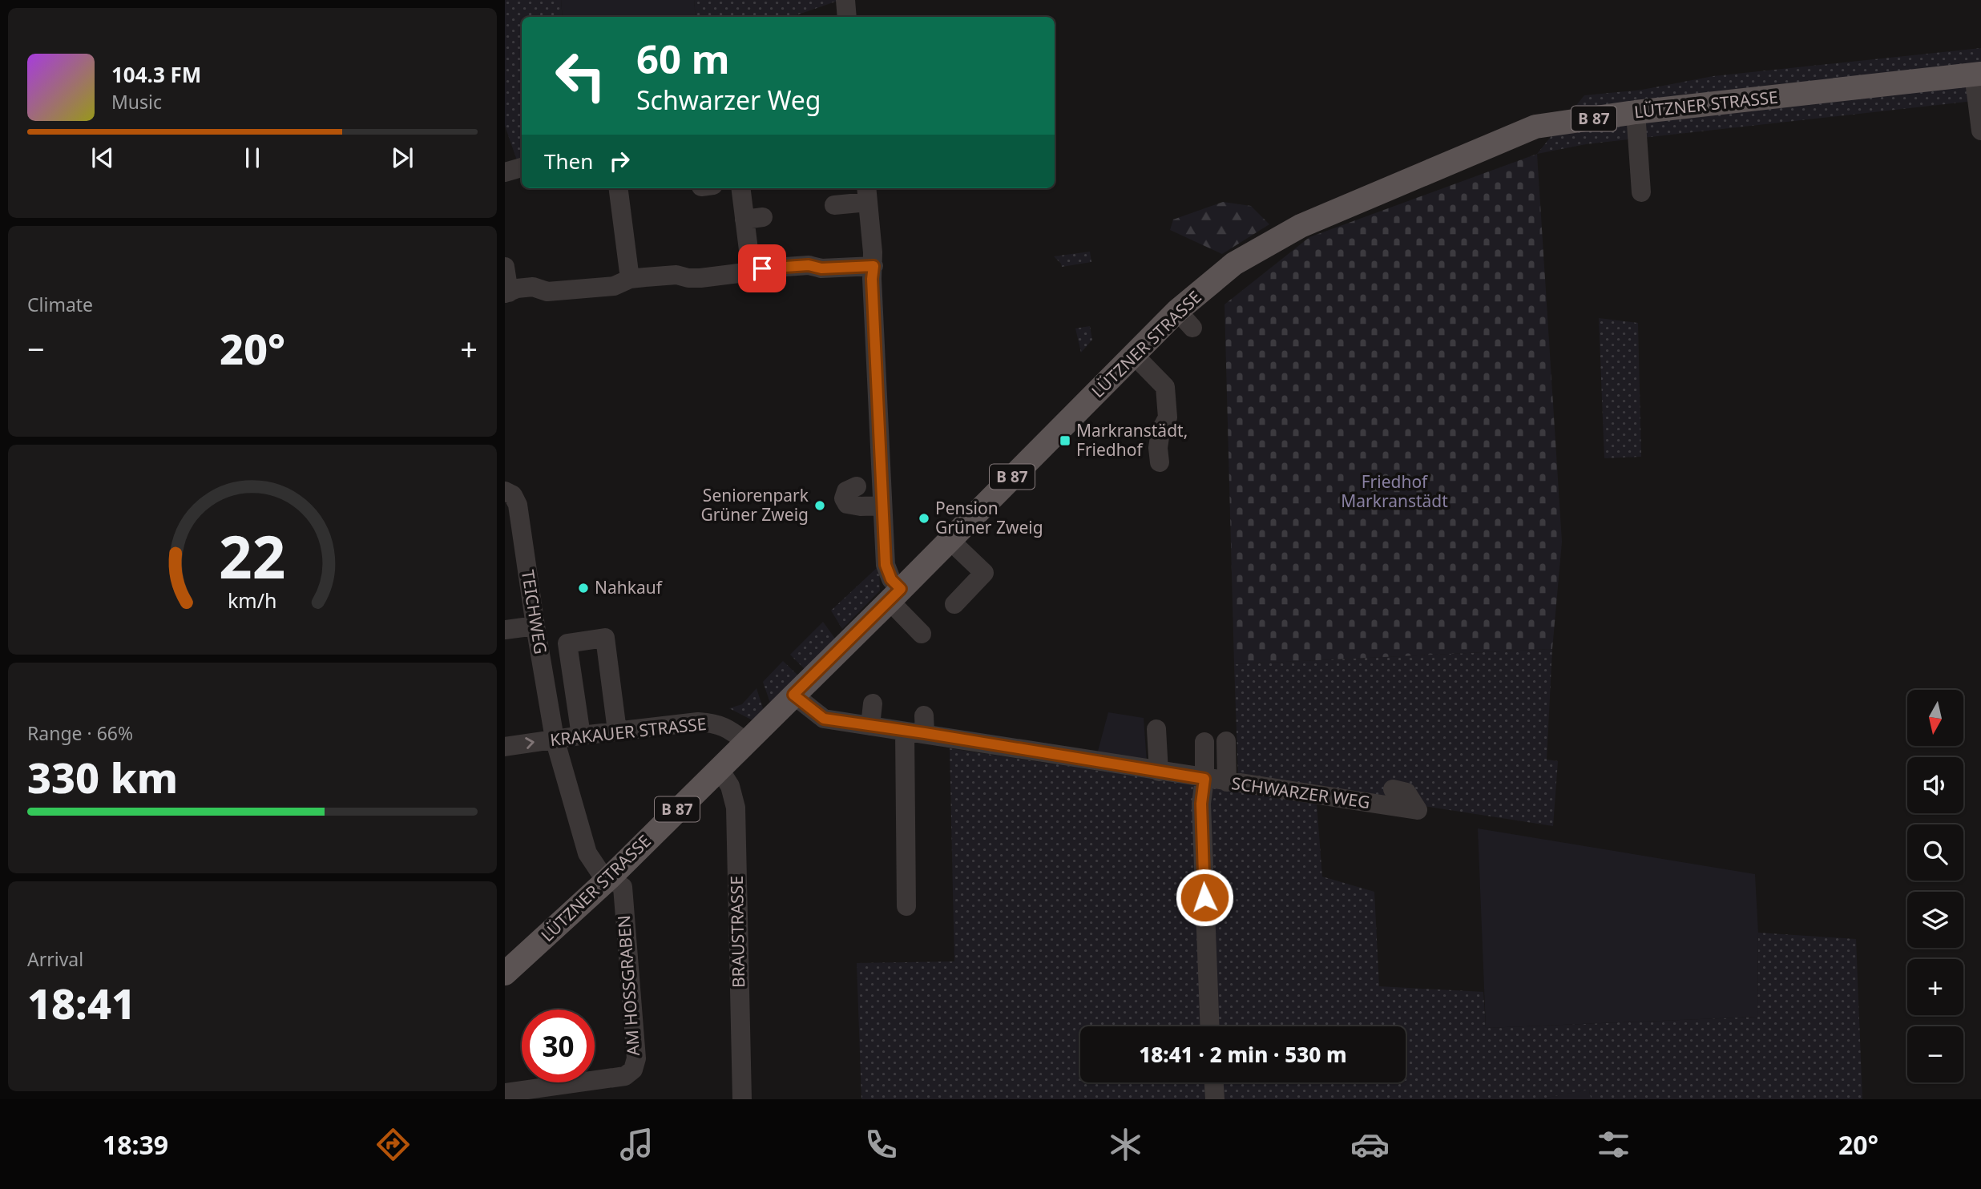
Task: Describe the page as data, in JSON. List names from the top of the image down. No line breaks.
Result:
{"streets":{"main road":["LÜTZNER STRASSE","B 87"],"street":["TEICHWEG","KRAKAUER STRASSE","SCHWARZER WEG","BRAUSTRASSE","AM HOSSGRABEN"]},"crossings":[["LÜTZNER STRASSE","TEICHWEG"],["LÜTZNER STRASSE","KRAKAUER STRASSE"],["LÜTZNER STRASSE","SCHWARZER WEG"],["LÜTZNER STRASSE","BRAUSTRASSE"],["LÜTZNER STRASSE","AM HOSSGRABEN"],["TEICHWEG","KRAKAUER STRASSE"],["TEICHWEG","AM HOSSGRABEN"]],"parks":["Friedhof Markranstädt"],"places":{"transit":["Markranstädt, Friedhof"],"other":["Seniorenpark Grüner Zweig","Pension Grüner Zweig","Nahkauf"]},"north":"bottom","page":{"turn":["60 m","Schwarzer Weg"],"song":["104.3 FM","Music"],"then":"Then","tile":["Climate",["Range · 66%","330 km"],["Arrival","18:41"]],"heat":["−","20°","+"],"map_buttons":["+","−"],"limit":"30","trip":"18:41 · 2 min · 530 m","tabs":["18:39","20°"],"gauge":["22","km/h"]}}
